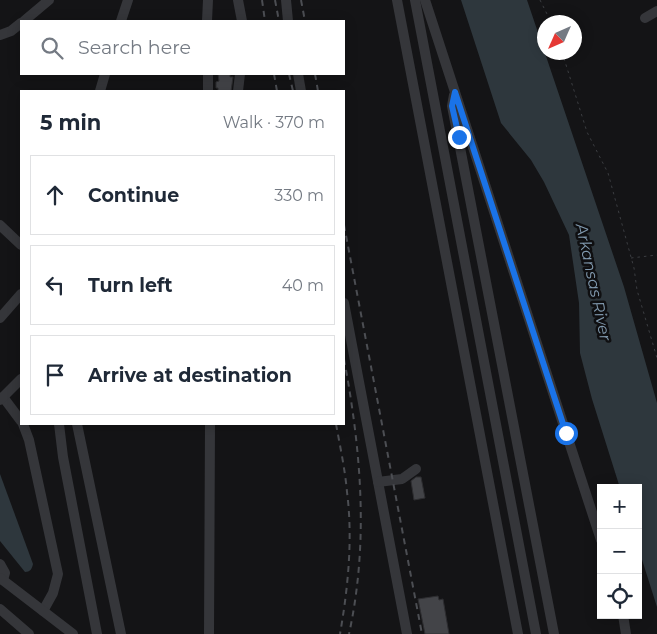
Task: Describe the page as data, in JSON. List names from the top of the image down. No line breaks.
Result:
{"water":["Arkansas River"],"north":"bottom left","page":{"search":"Search here","heading":["5 min","Walk · 370 m"],"list":[["Continue","330 m"],["Turn left","40 m"],"Arrive at destination"],"map_buttons":["+","−"]}}
